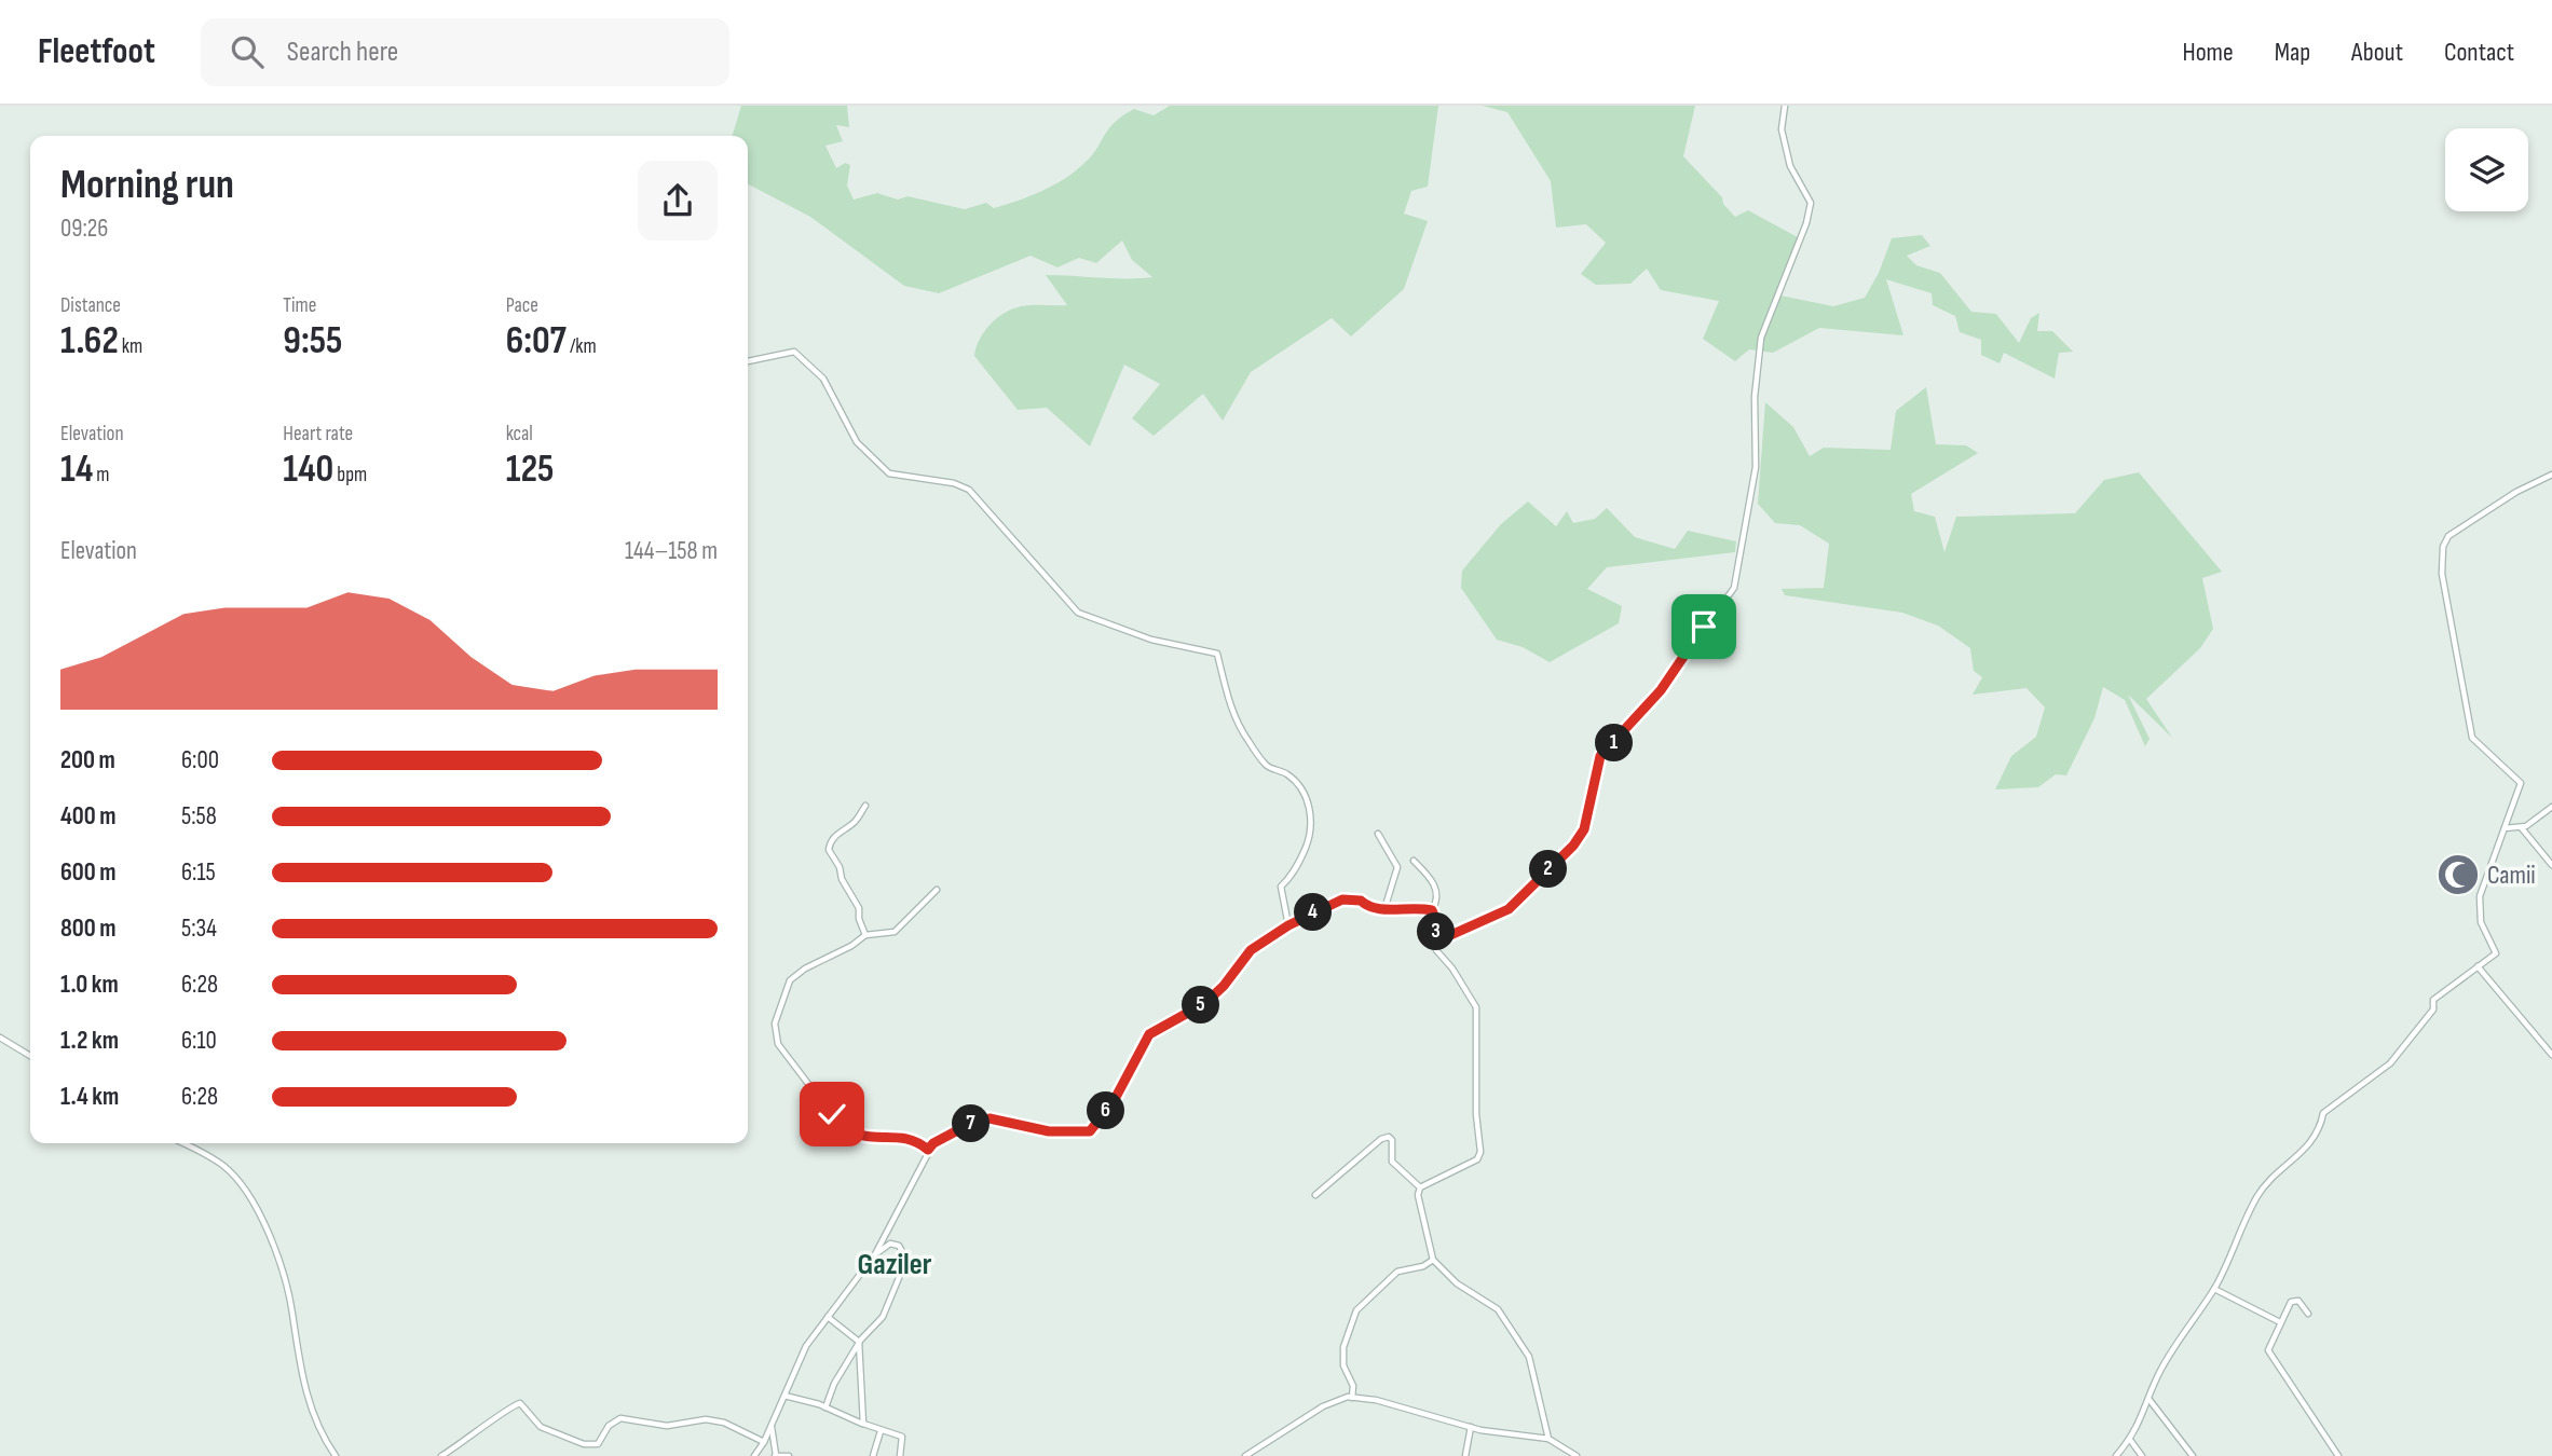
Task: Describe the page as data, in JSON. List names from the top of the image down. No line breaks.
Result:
{"districts":["Gaziler"],"places":{"mosque":["Camii"]},"page":{"header":"Fleetfoot","search":"Search here","nav":["Home","Map","About","Contact"],"heading":["Morning run","09:26"],"stats":[["Distance","1.62 km"],["Time","9:55"],["Pace","6:07 /km"],["Elevation","14 m"],["Heart rate","140 bpm"],["kcal","125"]],"chart":["Elevation","144–158 m"],"pins":["1","2","4","3","5","6","7"],"list":[{"name":"200 m","note":"6:00"},{"name":"400 m","note":"5:58"},{"name":"600 m","note":"6:15"},{"name":"800 m","note":"5:34"},{"name":"1.0 km","note":"6:28"},{"name":"1.2 km","note":"6:10"},{"name":"1.4 km","note":"6:28"}]}}
